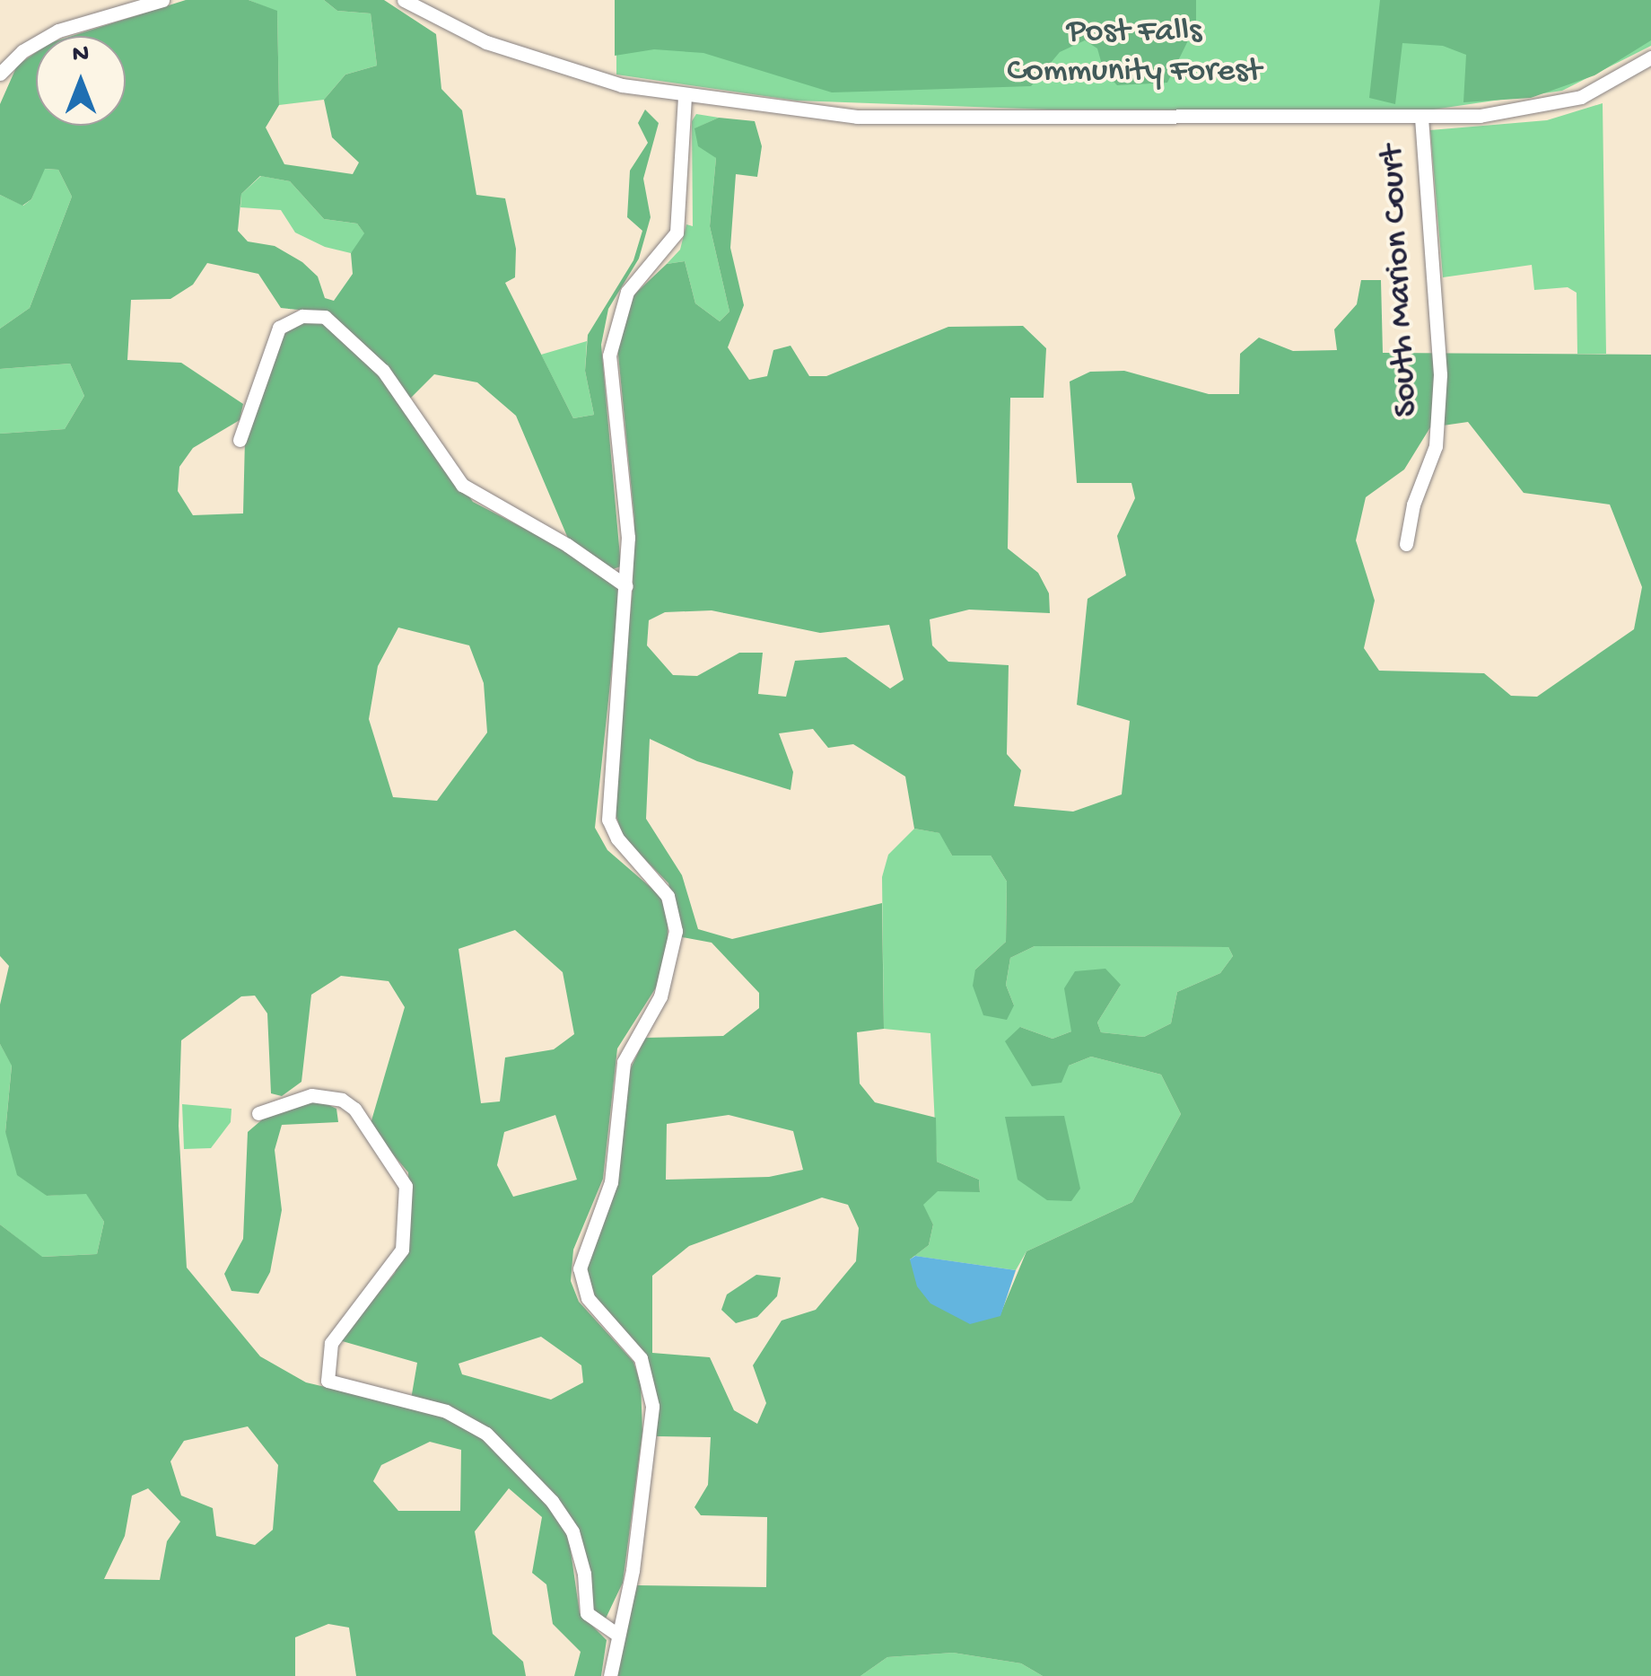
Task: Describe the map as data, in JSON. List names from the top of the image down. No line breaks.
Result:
{"streets":{"street":["South Marion Court"]},"parks":["Post Falls Community Forest"],"north":"top"}
